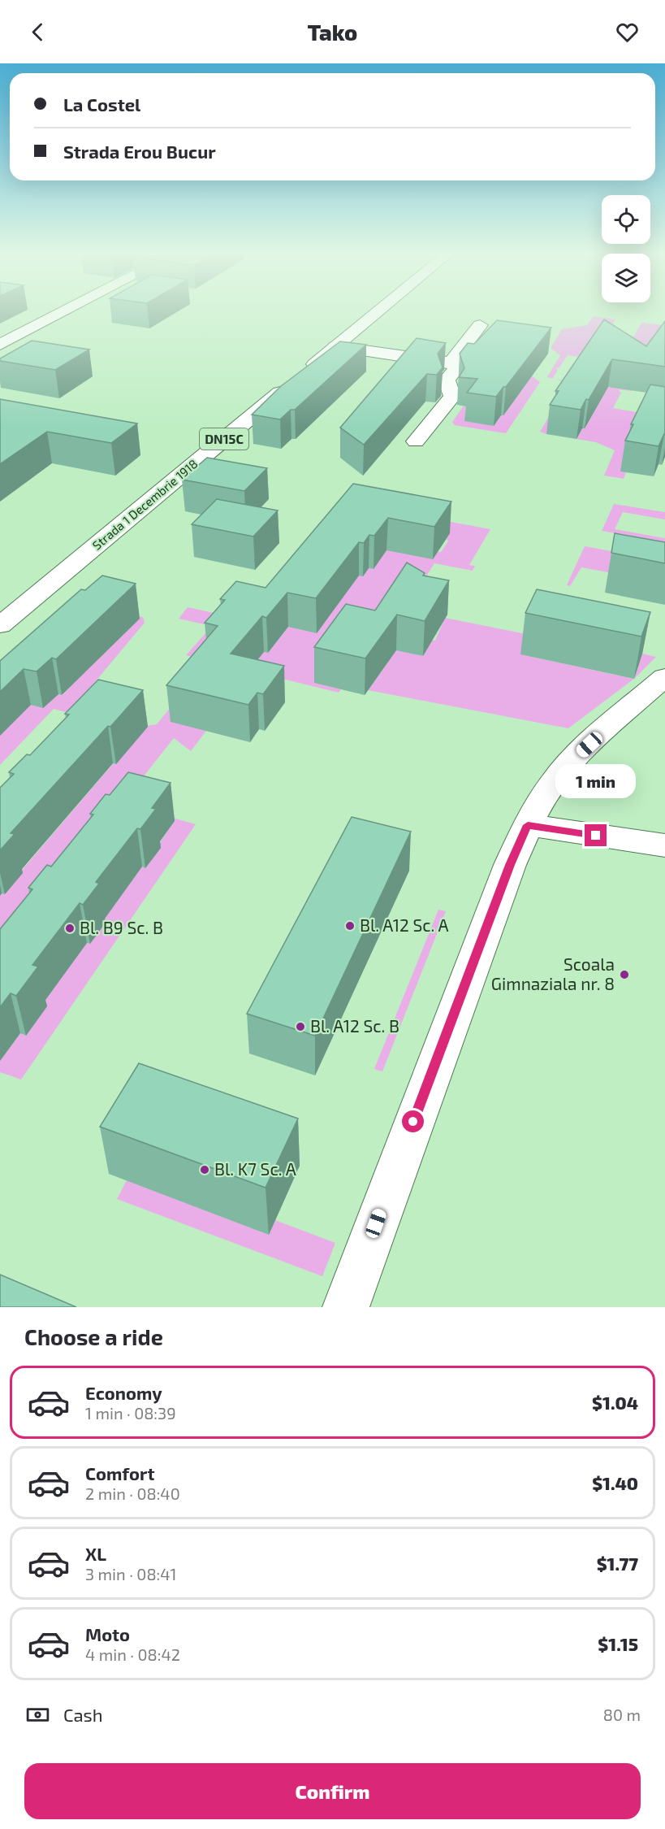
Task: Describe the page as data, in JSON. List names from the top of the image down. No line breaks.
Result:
{"streets":{"street":["DN15C","Strada 1 Decembrie 1918"]},"places":["Bl. A12 Sc. A","Bl. B9 Sc. B","Scoala Gimnaziala nr. 8","Bl. A12 Sc. B","Bl. K7 Sc. A"],"page":{"header":"Tako","banner":["La Costel","Strada Erou Bucur"],"bubble":"1 min","heading":"Choose a ride","list":[{"name":"Economy","note":"1 min · 08:39","value":"$1.04"},{"name":"Comfort","note":"2 min · 08:40","value":"$1.40"},{"name":"XL","note":"3 min · 08:41","value":"$1.77"},{"name":"Moto","note":"4 min · 08:42","value":"$1.15"}],"pay":["Cash","80 m"],"buttons":"Confirm"}}
